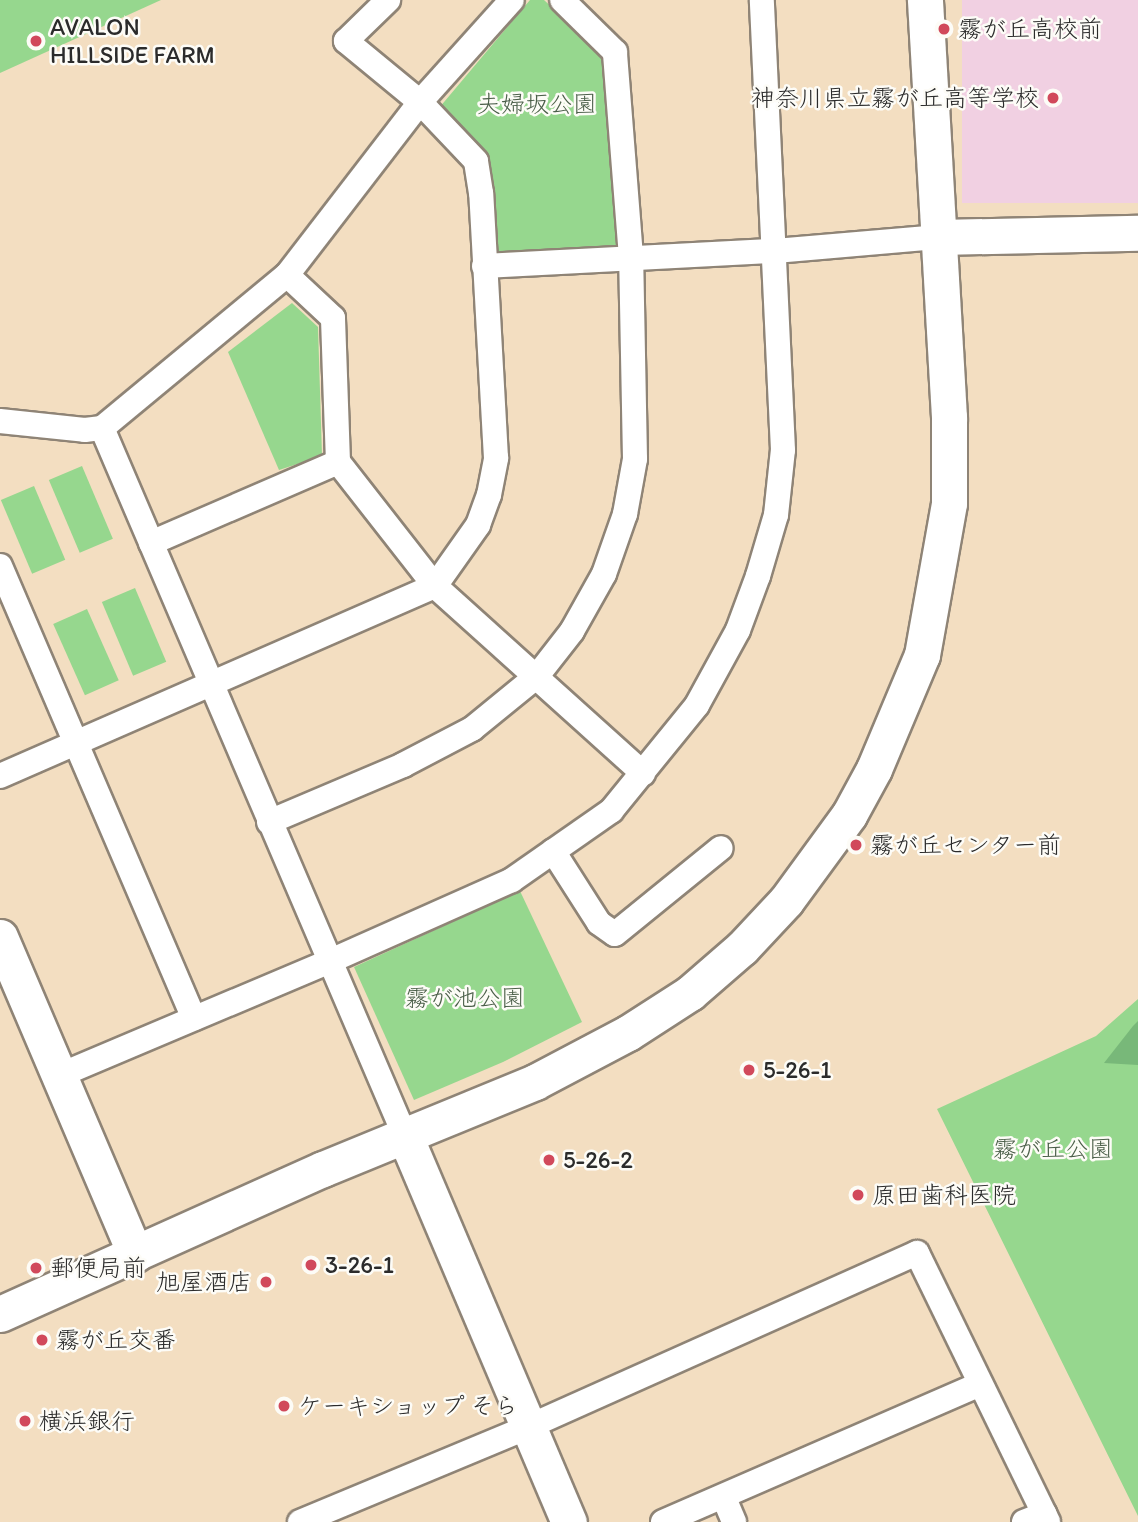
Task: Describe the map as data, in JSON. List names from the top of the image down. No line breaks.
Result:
{"parks":["夫婦坂公園","霧が池公園","霧が丘公園"],"places":["霧が丘高校前","AVALON HILLSIDE FARM","神奈川県立霧が丘高等学校","霧が丘センター前","5-26-1","5-26-2","原田歯科医院","3-26-1","郵便局前","旭屋酒店","霧が丘交番","ケーキショップ そら","横浜銀行"]}
